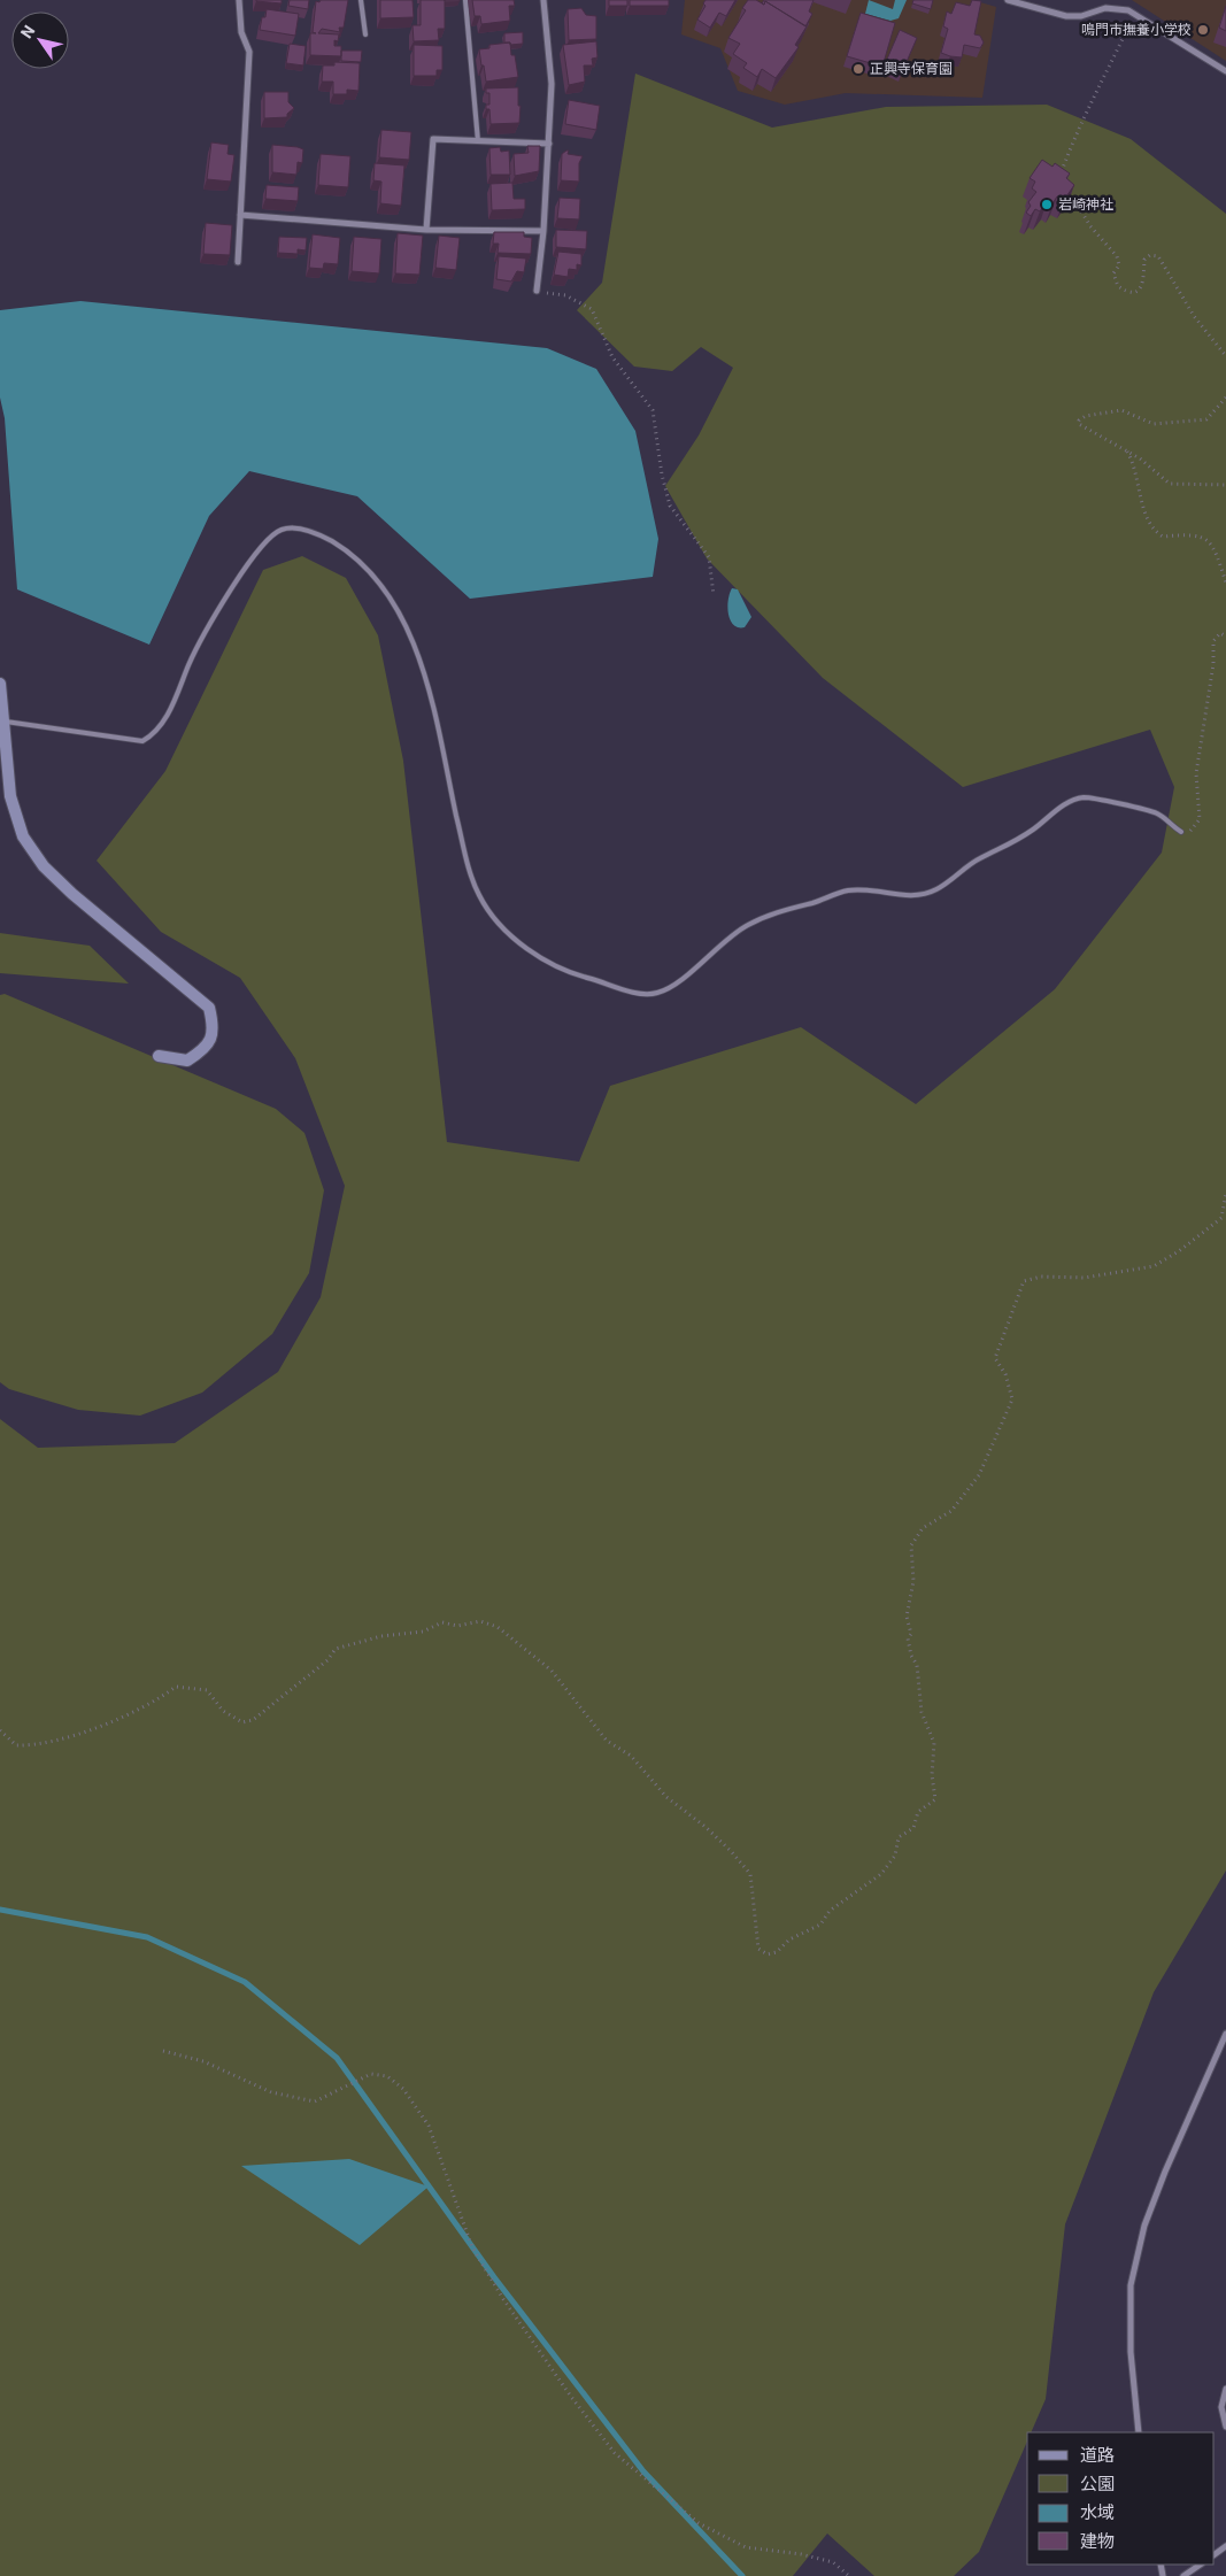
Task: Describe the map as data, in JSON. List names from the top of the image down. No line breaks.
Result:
{"places":["鳴門市撫養小学校","正興寺保育園","岩崎神社"],"legend":["道路","公園","水域","建物"],"north":"top left"}
